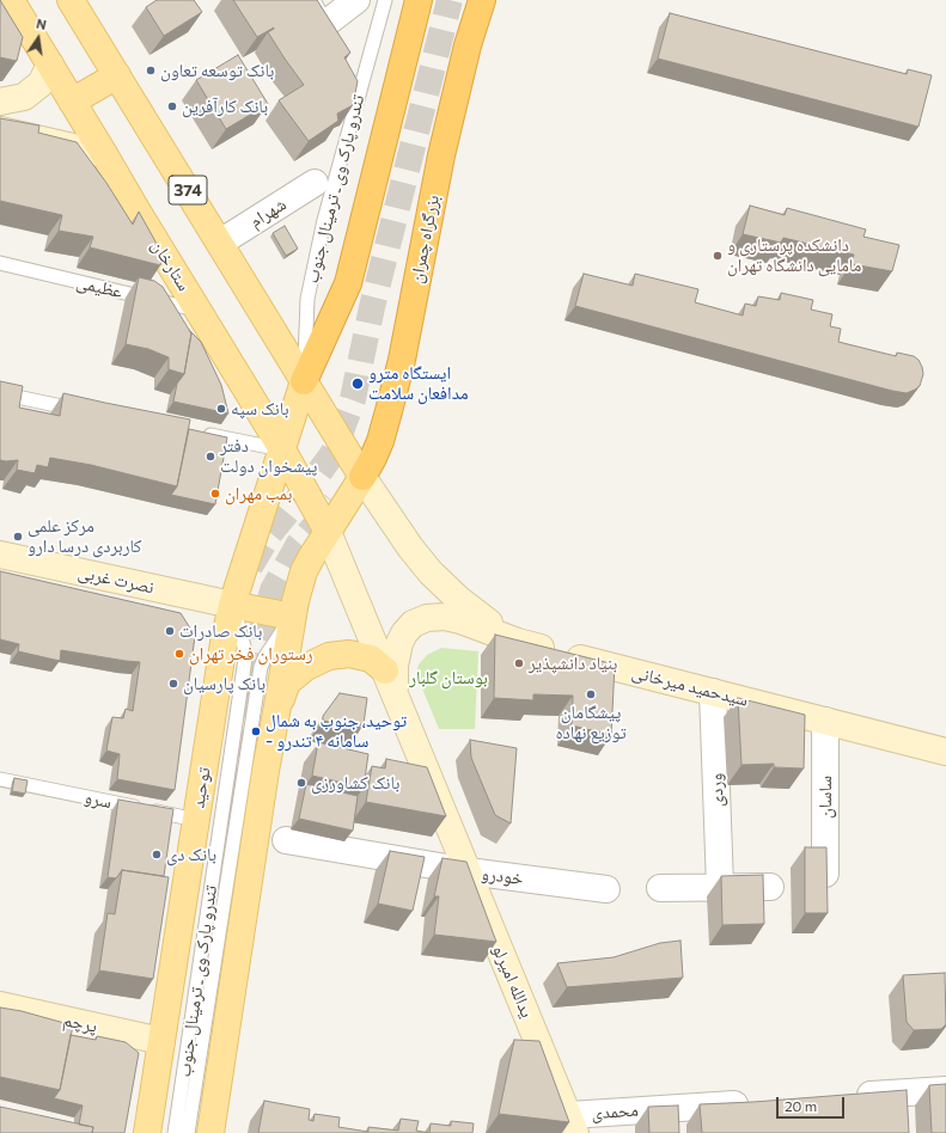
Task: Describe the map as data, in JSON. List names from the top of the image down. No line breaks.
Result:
{"streets":{"highway":["بزرگراه چمران"],"main road":["374","ستارخان","نصرت غربی","سیدحمید میرخانی","توحید","یدالله امیرلو","پرچم"],"street":["شهرام","وردی","ساسان","خودرو","محمدی"],"lane":["تندرو پارک وی ـ ترمینال جنوب","عظیمی","سرو"]},"crossings":[["تندرو پارک وی ـ ترمینال جنوب","374"],["تندرو پارک وی ـ ترمینال جنوب","نصرت غربی"],["تندرو پارک وی ـ ترمینال جنوب","توحید"],["374","شهرام"],["374","بزرگراه چمران"],["374","توحید"],["ستارخان","عظیمی"],["ستارخان","توحید"],["ستارخان","یدالله امیرلو"],["نصرت غربی","توحید"],["سیدحمید میرخانی","وردی"],["سیدحمید میرخانی","ساسان"],["توحید","سرو"],["توحید","پرچم"],["خودرو","یدالله امیرلو"],["یدالله امیرلو","محمدی"]],"parks":["بوستان گلبار"],"places":["بانک توسعه تعاون","بانک کارآفرین","دانشکده پرستاری و مامایی دانشگاه تهران","ایستگاه مترو مدافعان سلامت","بانک سپه","دفتر پیشخوان دولت","بمب مهران","مرکز علمی کاربردی درسا دارو","بانک صادرات","رستوران فخر تهران","بنیاد دانشپذیر","بانک پارسیان","پیشگامان توزیع نهاده","توحید، جنوب به شمال - سامانه ۴ تندرو","بانک کشاورزی","بانک دی"],"scale_bar":"20 m","north":"top"}
